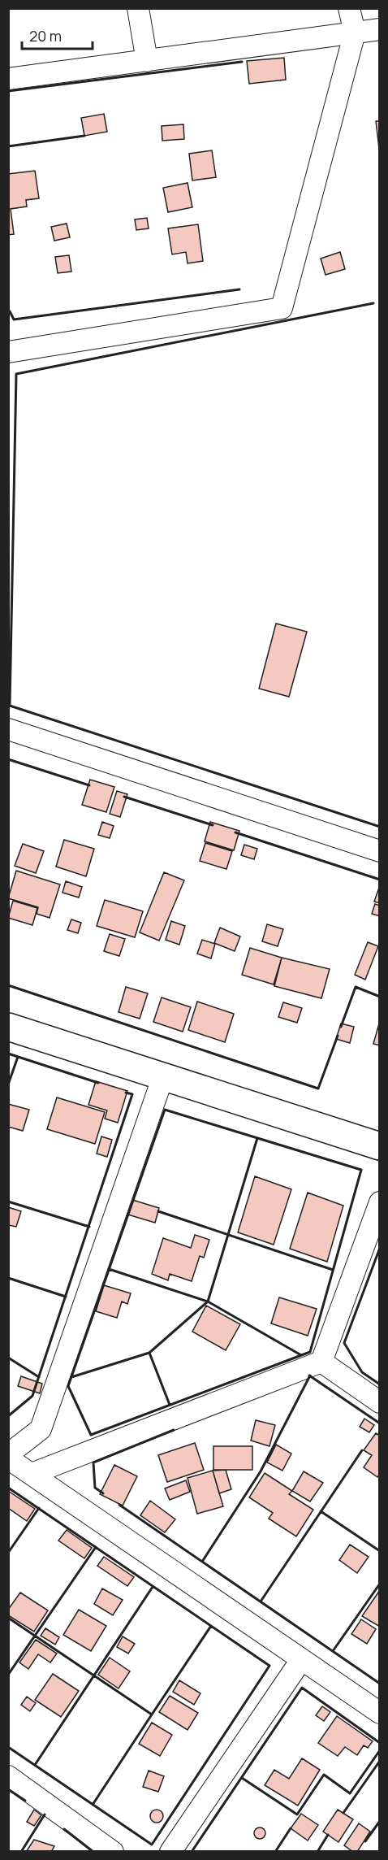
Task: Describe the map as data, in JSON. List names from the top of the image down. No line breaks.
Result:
{"scale_bar":"20 m"}
